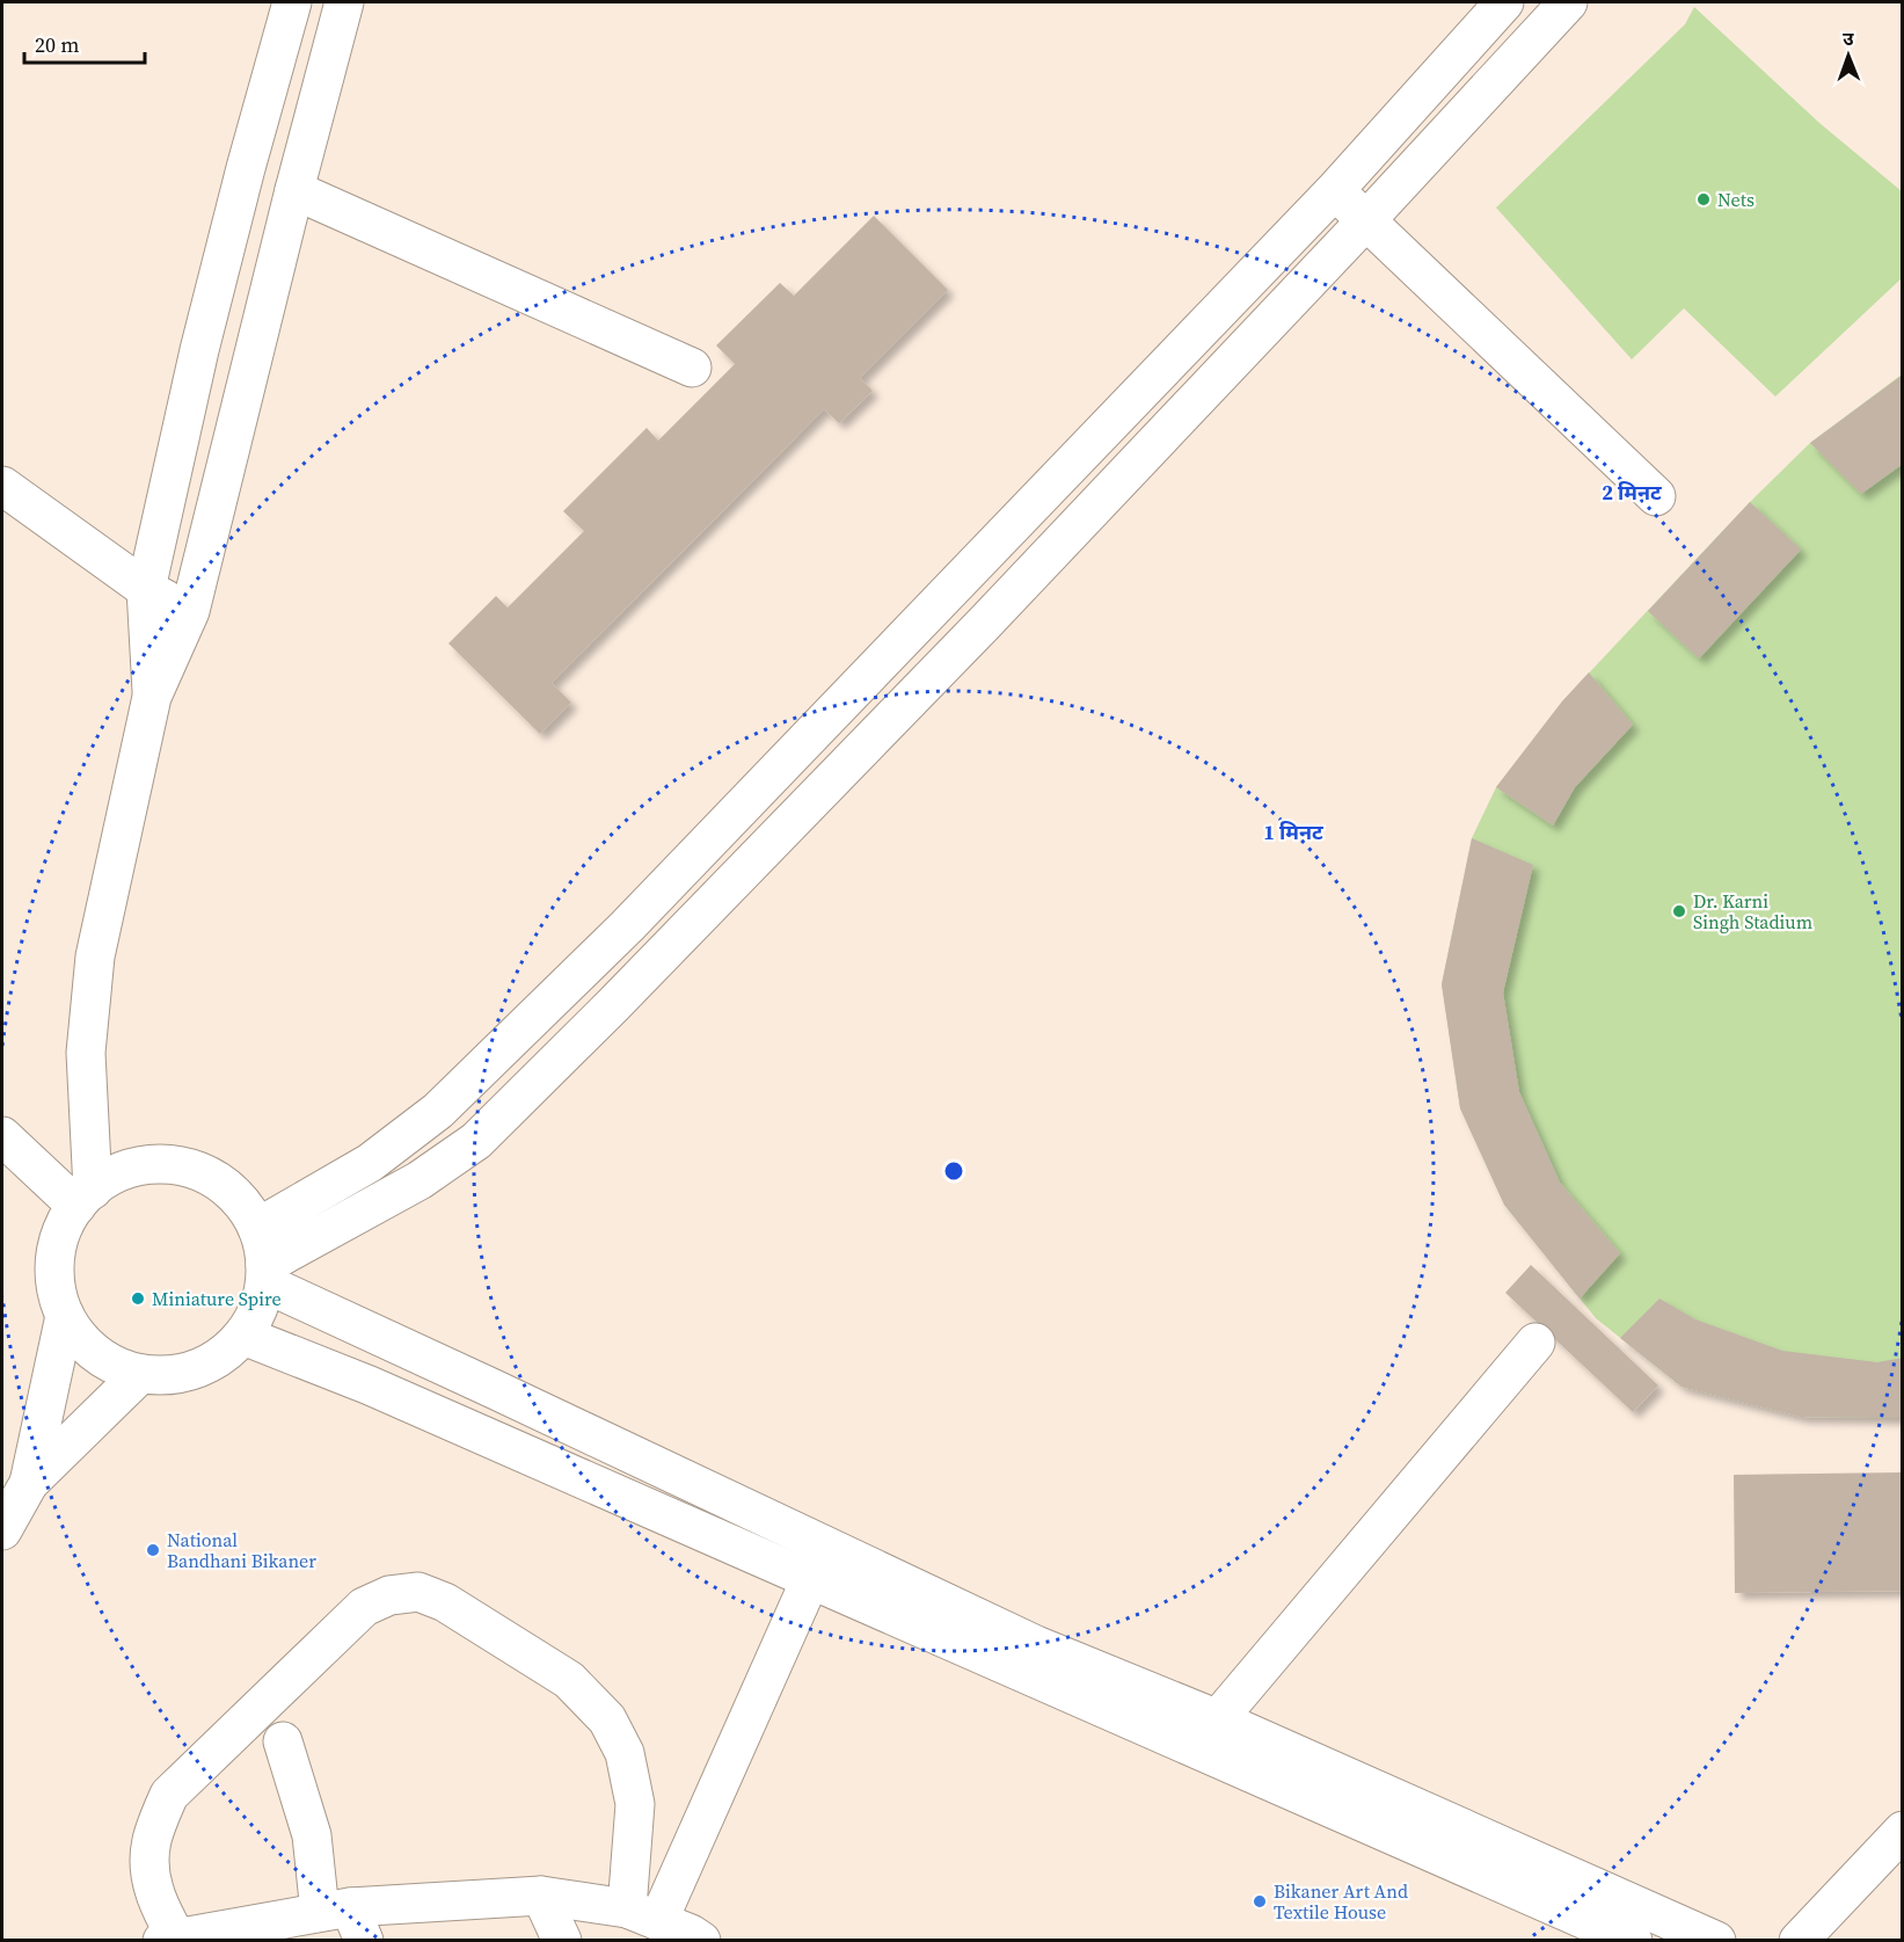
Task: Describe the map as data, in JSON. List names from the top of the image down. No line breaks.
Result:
{"places":["Nets","Dr. Karni Singh Stadium","Miniature Spire","National Bandhani Bikaner","Bikaner Art And Textile House"],"scale_bar":"20 m","north":"top","rings":["2 मिनट","1 मिनट"]}
